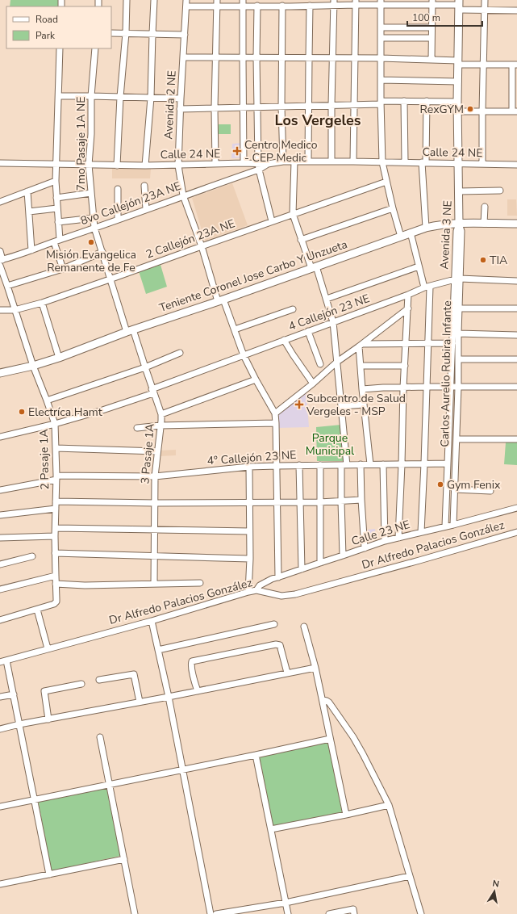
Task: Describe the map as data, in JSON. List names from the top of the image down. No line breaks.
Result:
{"streets":{"street":["Avenida 2 NE","7mo Pasaje 1A NE","Calle 24 NE","8vo Callejón 23A NE","Avenida 3 NE","2 Callejón 23A NE","Teniente Coronel Jose Carbo Y Unzueta","4 Callejón 23 NE","Carlos Aurelio Rubira Infante","3 Pasaje 1A","4° Callejón 23 NE","2 Pasaje 1A","Calle 23 NE","Dr Alfredo Palacios González"]},"crossings":[["Avenida 2 NE","Calle 24 NE"],["Avenida 2 NE","8vo Callejón 23A NE"],["Avenida 2 NE","2 Callejón 23A NE"],["Avenida 2 NE","Teniente Coronel Jose Carbo Y Unzueta"],["Avenida 2 NE","4 Callejón 23 NE"],["7mo Pasaje 1A NE","Calle 24 NE"],["7mo Pasaje 1A NE","8vo Callejón 23A NE"],["7mo Pasaje 1A NE","2 Callejón 23A NE"],["7mo Pasaje 1A NE","Teniente Coronel Jose Carbo Y Unzueta"],["7mo Pasaje 1A NE","3 Pasaje 1A"],["Calle 24 NE","8vo Callejón 23A NE"],["Avenida 3 NE","Teniente Coronel Jose Carbo Y Unzueta"],["Avenida 3 NE","4 Callejón 23 NE"],["Avenida 3 NE","Carlos Aurelio Rubira Infante"],["2 Callejón 23A NE","2 Pasaje 1A"],["Teniente Coronel Jose Carbo Y Unzueta","3 Pasaje 1A"],["Teniente Coronel Jose Carbo Y Unzueta","2 Pasaje 1A"],["4 Callejón 23 NE","Carlos Aurelio Rubira Infante"],["4 Callejón 23 NE","3 Pasaje 1A"],["4 Callejón 23 NE","2 Pasaje 1A"],["Carlos Aurelio Rubira Infante","4° Callejón 23 NE"],["Carlos Aurelio Rubira Infante","Calle 23 NE"],["3 Pasaje 1A","4° Callejón 23 NE"],["4° Callejón 23 NE","2 Pasaje 1A"],["Calle 23 NE","Dr Alfredo Palacios González"]],"districts":["Los Vergeles"],"parks":["Parque Municipal"],"places":{"other":["RexGYM","Misión Evangelica Remanente de Fe","TIA","Electríca Hamt","Gym Fenix"],"health":["Centro Medico - CEP Medic","Subcentro de Salud Vergeles - MSP"]},"legend":["Road","Park"],"scale_bar":"100 m","north":"top"}
